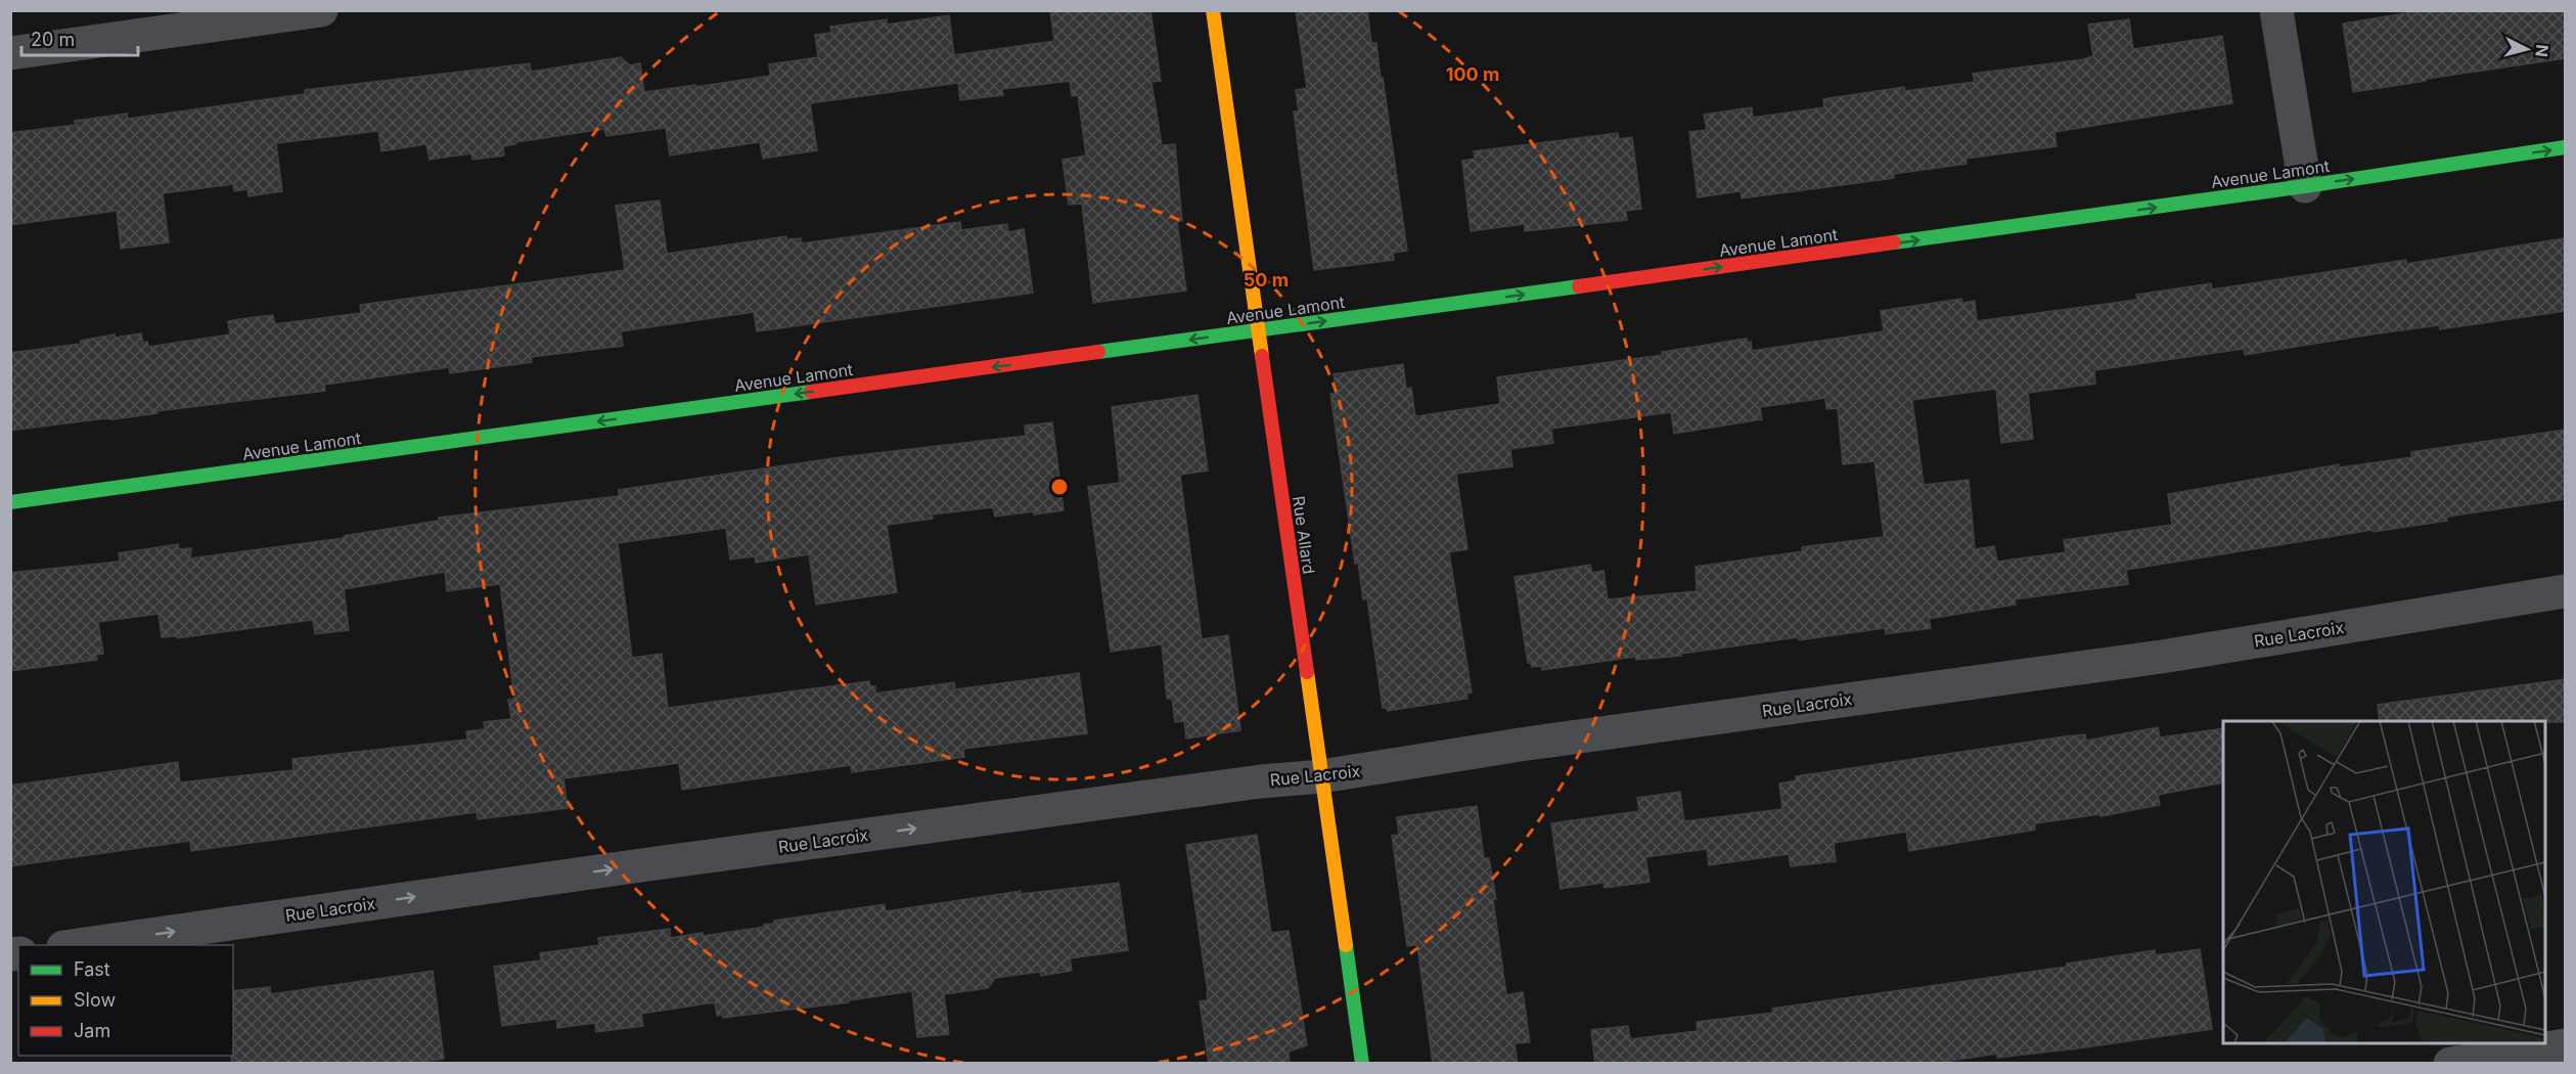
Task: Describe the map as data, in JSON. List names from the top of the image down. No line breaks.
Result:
{"streets":{"street":["Avenue Lamont","Rue Allard","Rue Lacroix"]},"crossings":[["Avenue Lamont","Rue Allard"],["Rue Allard","Rue Lacroix"]],"one_way":["Rue Lacroix"],"legend":["Fast","Slow","Jam"],"scale_bar":"20 m","north":"right","rings":["100 m","50 m"]}
